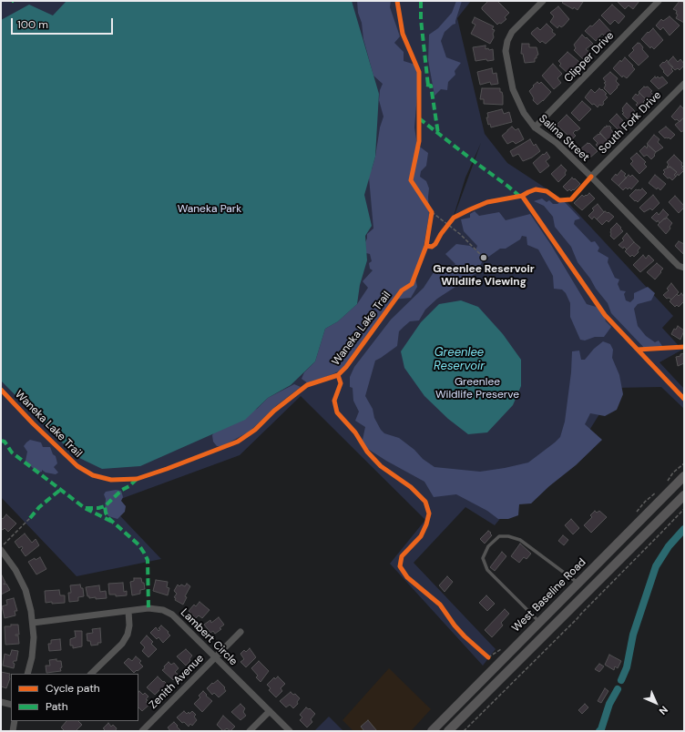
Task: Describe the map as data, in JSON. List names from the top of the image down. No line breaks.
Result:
{"streets":{"main road":["West Baseline Road"],"street":["Clipper Drive","South Fork Drive","Salina Street","Lambert Circle","Zenith Avenue"],"cycle path":["Waneka Lake Trail"]},"crossings":[["Clipper Drive","Salina Street"],["South Fork Drive","Salina Street"],["Lambert Circle","Zenith Avenue"]],"water":["Greenlee Reservoir"],"parks":["Waneka Park","Greenlee Wildlife Preserve"],"places":["Greenlee Reservoir Wildlife Viewing"],"legend":["Cycle path","Path"],"scale_bar":"100 m","north":"bottom right"}
